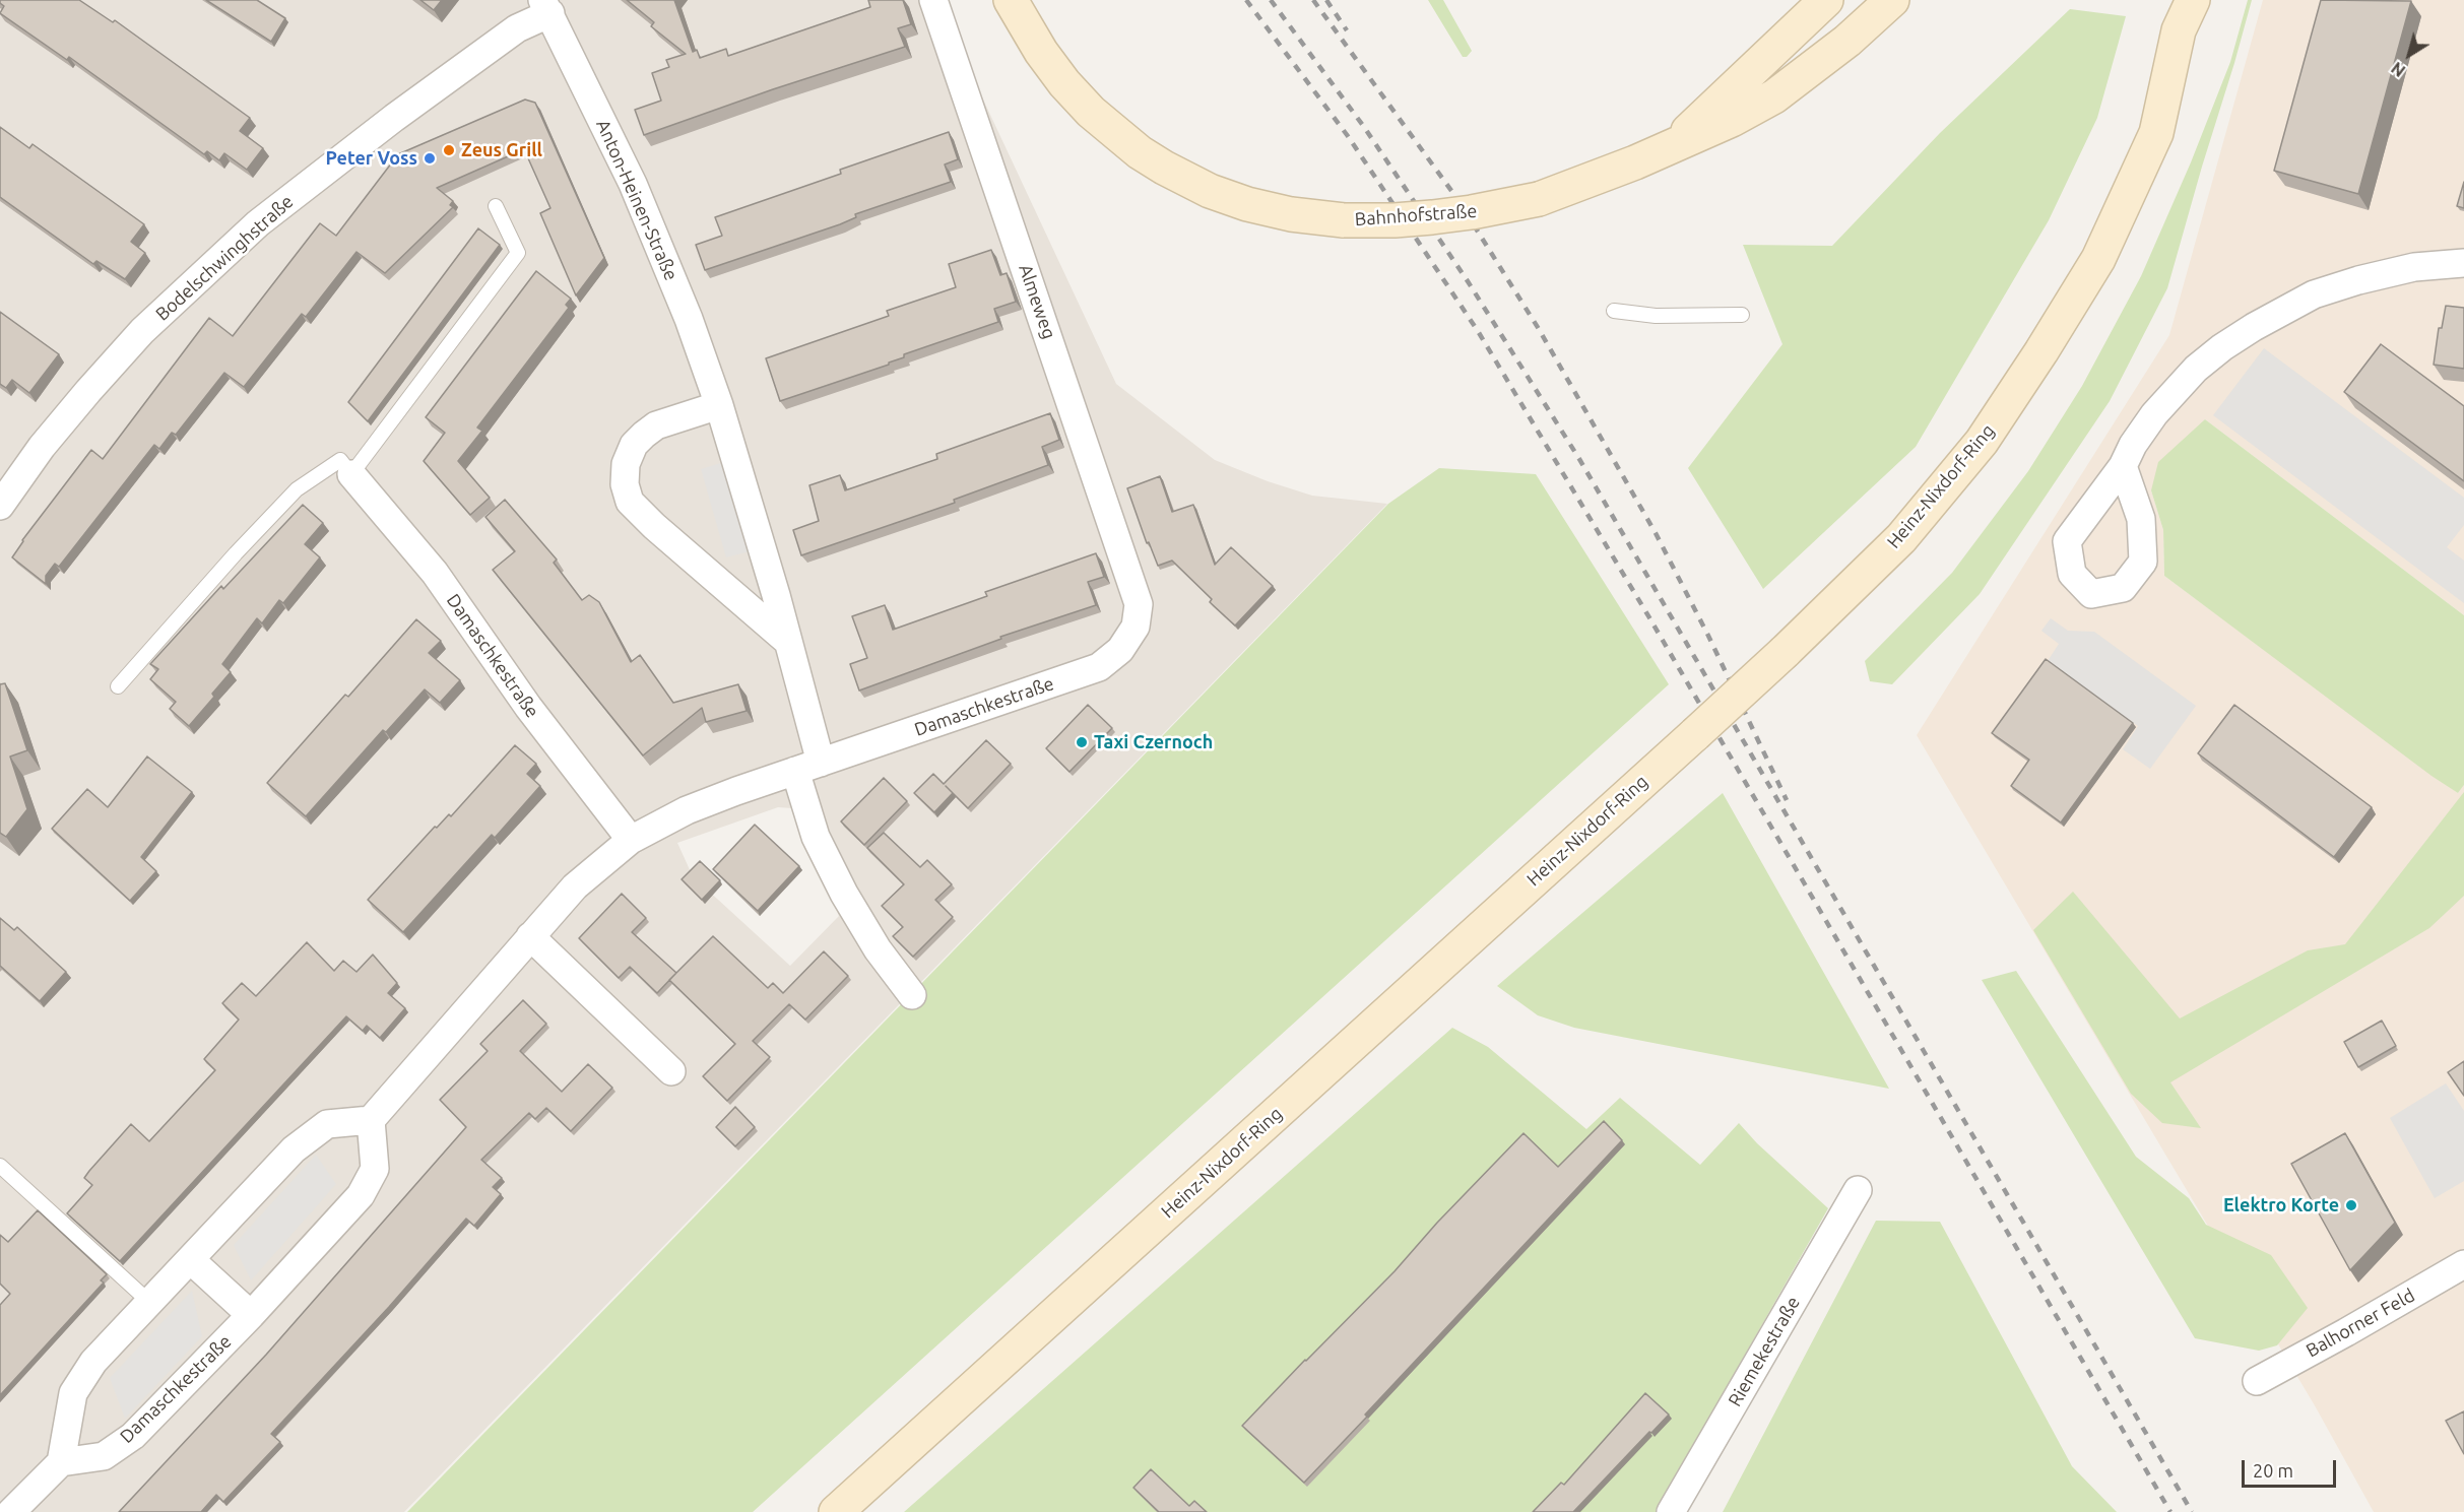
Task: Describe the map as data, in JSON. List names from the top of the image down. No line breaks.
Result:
{"streets":{"main road":["Bahnhofstraße","Heinz-Nixdorf-Ring"],"street":["Anton-Heinen-Straße","Bodelschwinghstraße","Almeweg","Damaschkestraße","Balhorner Feld","Riemekestraße"]},"crossings":[["Anton-Heinen-Straße","Bodelschwinghstraße"],["Anton-Heinen-Straße","Damaschkestraße"],["Almeweg","Damaschkestraße"]],"places":["Zeus Grill","Peter Voss","Taxi Czernoch","Elektro Korte"],"scale_bar":"20 m","north":"bottom left"}
